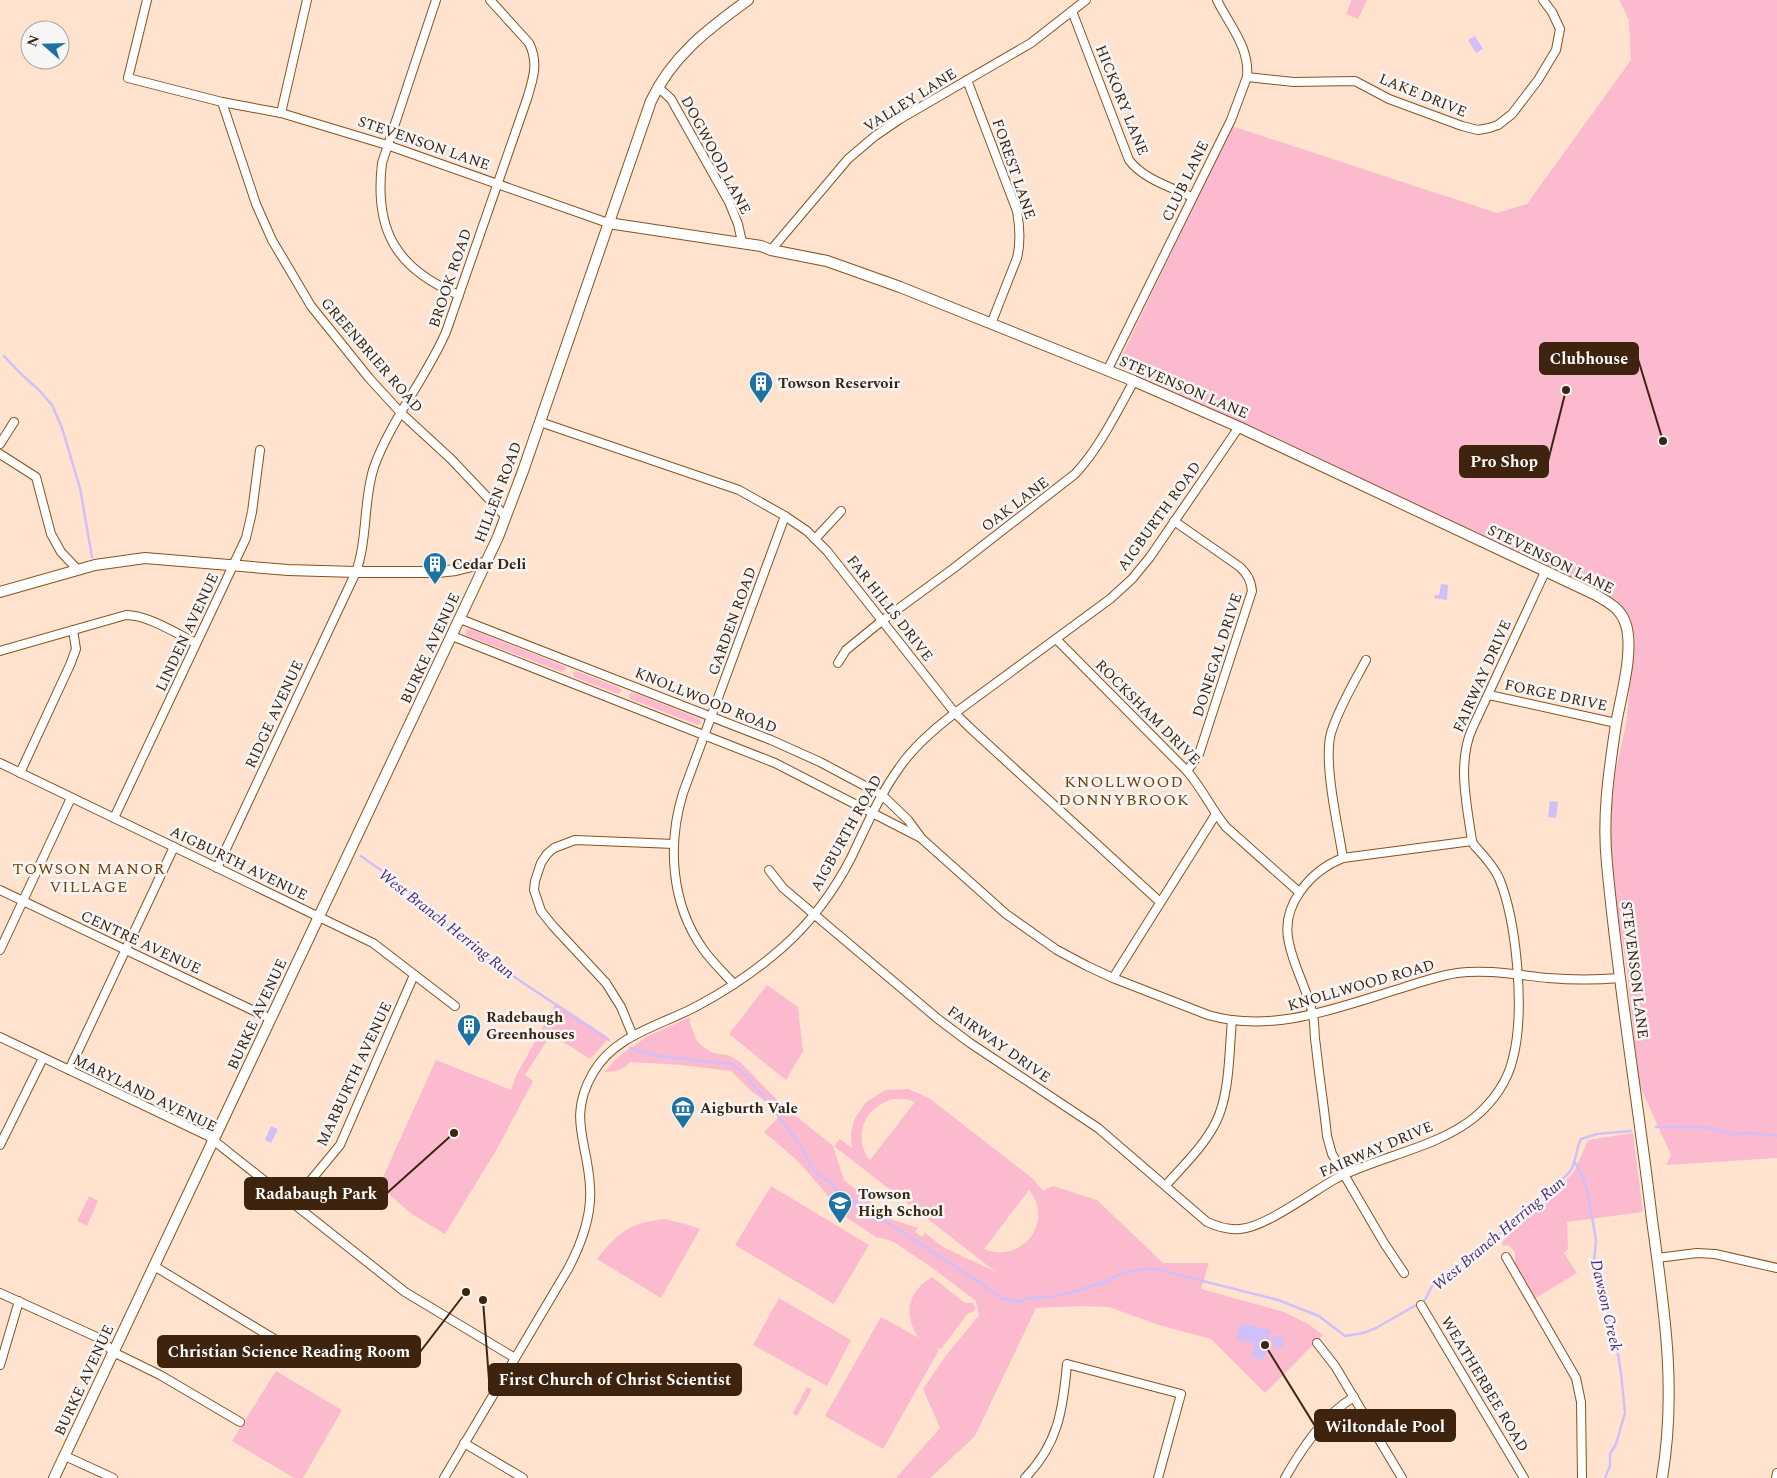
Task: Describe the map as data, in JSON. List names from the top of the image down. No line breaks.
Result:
{"streets":{"street":["LAKE DRIVE","VALLEY LANE","HICKORY LANE","STEVENSON LANE","DOGWOOD LANE","FOREST LANE","CLUB LANE","BROOK ROAD","GREENBRIER ROAD","HILLEN ROAD","OAK LANE","AIGBURTH ROAD","FAR HILLS DRIVE","GARDEN ROAD","LINDEN AVENUE","BURKE AVENUE","DONEGAL DRIVE","FAIRWAY DRIVE","FORGE DRIVE","KNOLLWOOD ROAD","ROCKSHAM DRIVE","RIDGE AVENUE","AIGBURTH AVENUE","CENTRE AVENUE","MARBURTH AVENUE","MARYLAND AVENUE","WEATHERBEE ROAD"]},"crossings":[["LAKE DRIVE","CLUB LANE"],["VALLEY LANE","HICKORY LANE"],["VALLEY LANE","STEVENSON LANE"],["VALLEY LANE","FOREST LANE"],["HICKORY LANE","CLUB LANE"],["STEVENSON LANE","DOGWOOD LANE"],["STEVENSON LANE","FOREST LANE"],["STEVENSON LANE","CLUB LANE"],["STEVENSON LANE","BROOK ROAD"],["STEVENSON LANE","GREENBRIER ROAD"],["STEVENSON LANE","HILLEN ROAD"],["STEVENSON LANE","OAK LANE"],["STEVENSON LANE","AIGBURTH ROAD"],["STEVENSON LANE","FAIRWAY DRIVE"],["STEVENSON LANE","FORGE DRIVE"],["STEVENSON LANE","KNOLLWOOD ROAD"],["DOGWOOD LANE","HILLEN ROAD"],["BROOK ROAD","GREENBRIER ROAD"],["BROOK ROAD","HILLEN ROAD"],["BROOK ROAD","RIDGE AVENUE"],["GREENBRIER ROAD","HILLEN ROAD"],["HILLEN ROAD","FAR HILLS DRIVE"],["HILLEN ROAD","LINDEN AVENUE"],["HILLEN ROAD","BURKE AVENUE"],["HILLEN ROAD","RIDGE AVENUE"],["OAK LANE","FAR HILLS DRIVE"],["AIGBURTH ROAD","FAR HILLS DRIVE"],["AIGBURTH ROAD","GARDEN ROAD"],["AIGBURTH ROAD","DONEGAL DRIVE"],["AIGBURTH ROAD","FAIRWAY DRIVE"],["AIGBURTH ROAD","KNOLLWOOD ROAD"],["AIGBURTH ROAD","ROCKSHAM DRIVE"],["AIGBURTH ROAD","MARYLAND AVENUE"],["FAR HILLS DRIVE","GARDEN ROAD"],["GARDEN ROAD","KNOLLWOOD ROAD"],["LINDEN AVENUE","AIGBURTH AVENUE"],["BURKE AVENUE","KNOLLWOOD ROAD"],["BURKE AVENUE","AIGBURTH AVENUE"],["BURKE AVENUE","CENTRE AVENUE"],["BURKE AVENUE","MARYLAND AVENUE"],["DONEGAL DRIVE","ROCKSHAM DRIVE"],["FAIRWAY DRIVE","FORGE DRIVE"],["FAIRWAY DRIVE","KNOLLWOOD ROAD"],["RIDGE AVENUE","AIGBURTH AVENUE"],["AIGBURTH AVENUE","MARBURTH AVENUE"],["MARBURTH AVENUE","MARYLAND AVENUE"]],"districts":["KNOLLWOOD DONNYBROOK","TOWSON MANOR VILLAGE"],"water":["West Branch Herring Run","Dawson Creek"],"places":{"other":["Pro Shop","Clubhouse","Radabaugh Park","Christian Science Reading Room","First Church of Christ Scientist","Wiltondale Pool"],"building":["Towson Reservoir","Cedar Deli","Radebaugh Greenhouses"],"museum":["Aigburth Vale"],"school or university":["Towson High School"]},"north":"left"}
